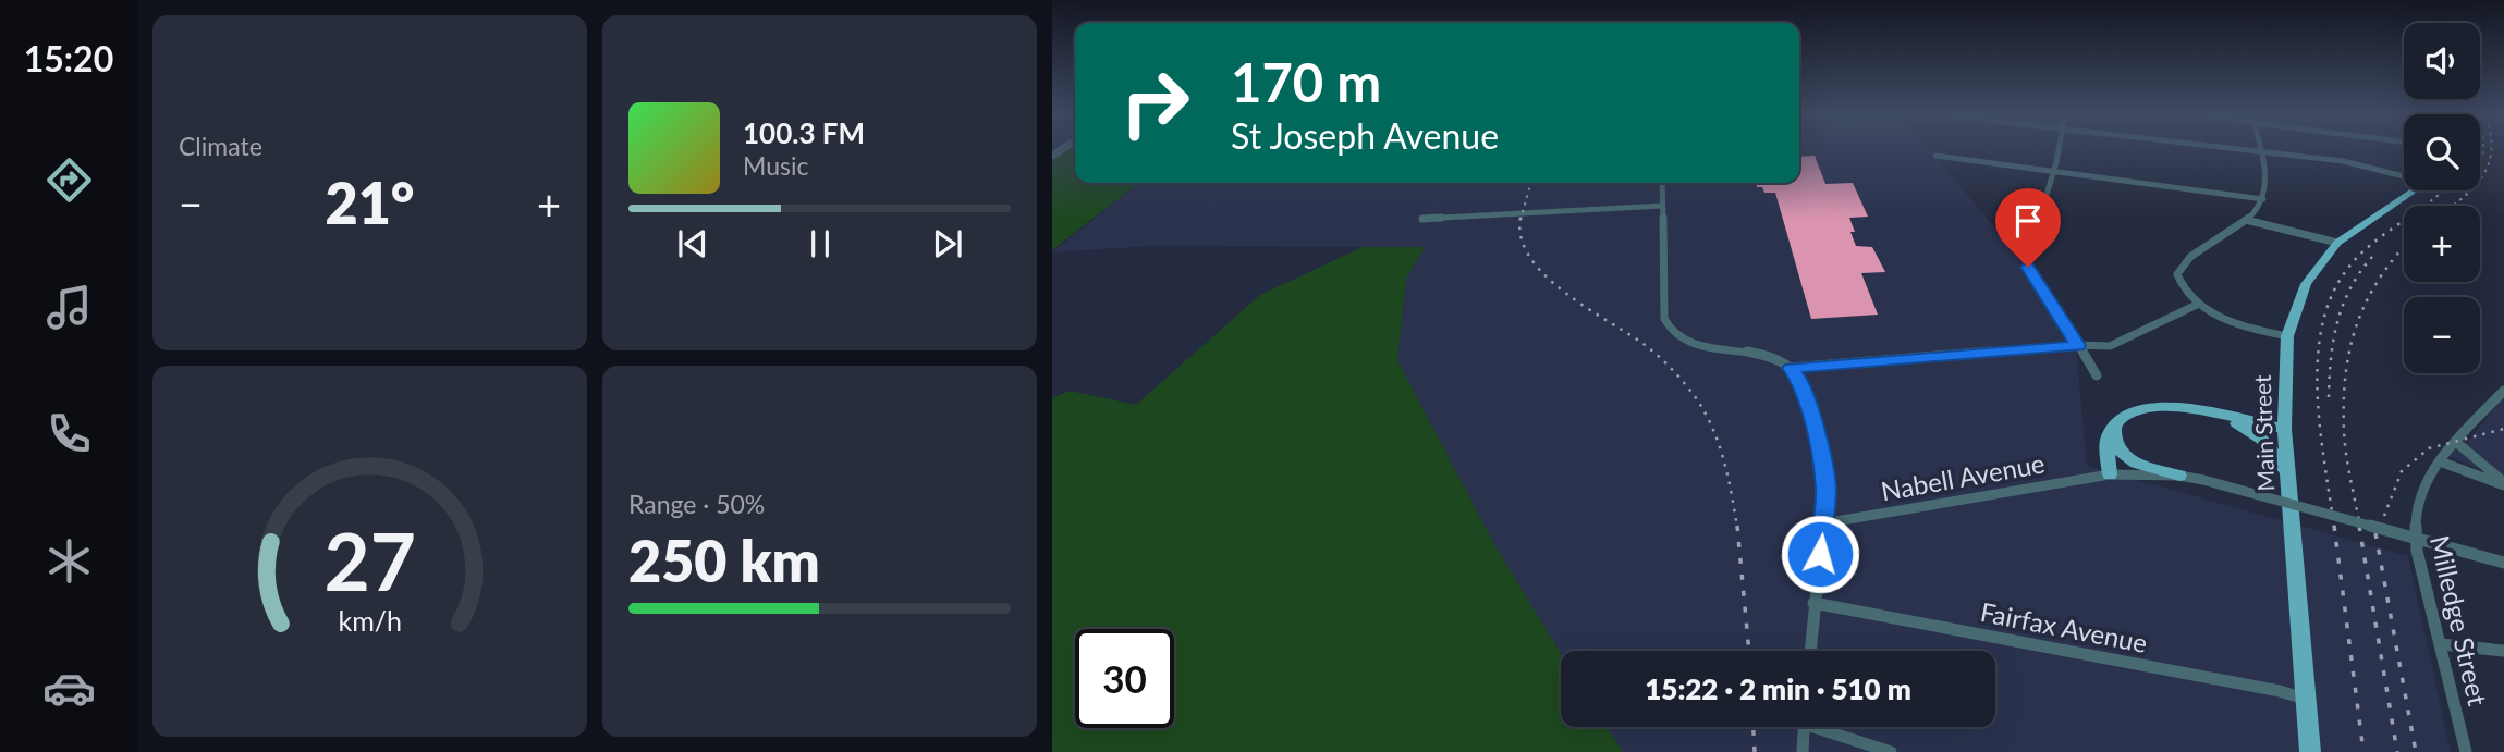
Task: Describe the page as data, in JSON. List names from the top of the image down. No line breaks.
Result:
{"streets":{"main road":["Main Street"],"street":["Nabell Avenue","Milledge Street","Fairfax Avenue"]},"crossings":[["Main Street","Fairfax Avenue"]],"page":{"tabs":"15:20","tile":["Climate",["Range · 50%","250 km"]],"map_buttons":["+","−"],"turn":["170 m","St Joseph Avenue"],"song":["100.3 FM","Music"],"heat":["−","21°","+"],"limit":"30","trip":"15:22 · 2 min · 510 m","gauge":["27","km/h"]}}
